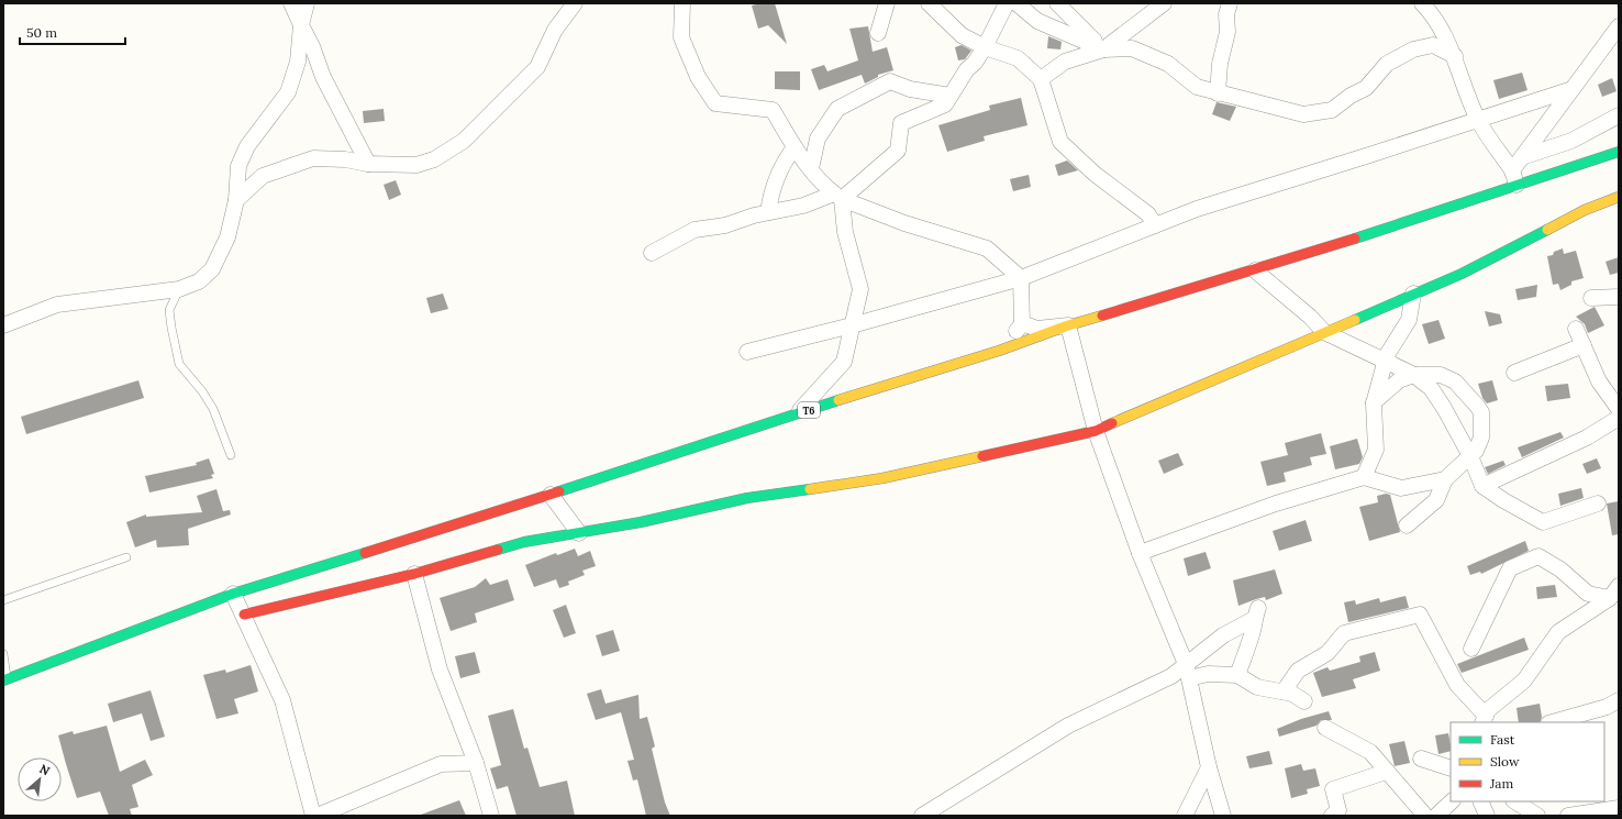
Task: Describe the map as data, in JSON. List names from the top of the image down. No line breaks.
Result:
{"streets":{"main road":["T6"]},"legend":["Fast","Slow","Jam"],"scale_bar":"50 m","north":"top right"}
